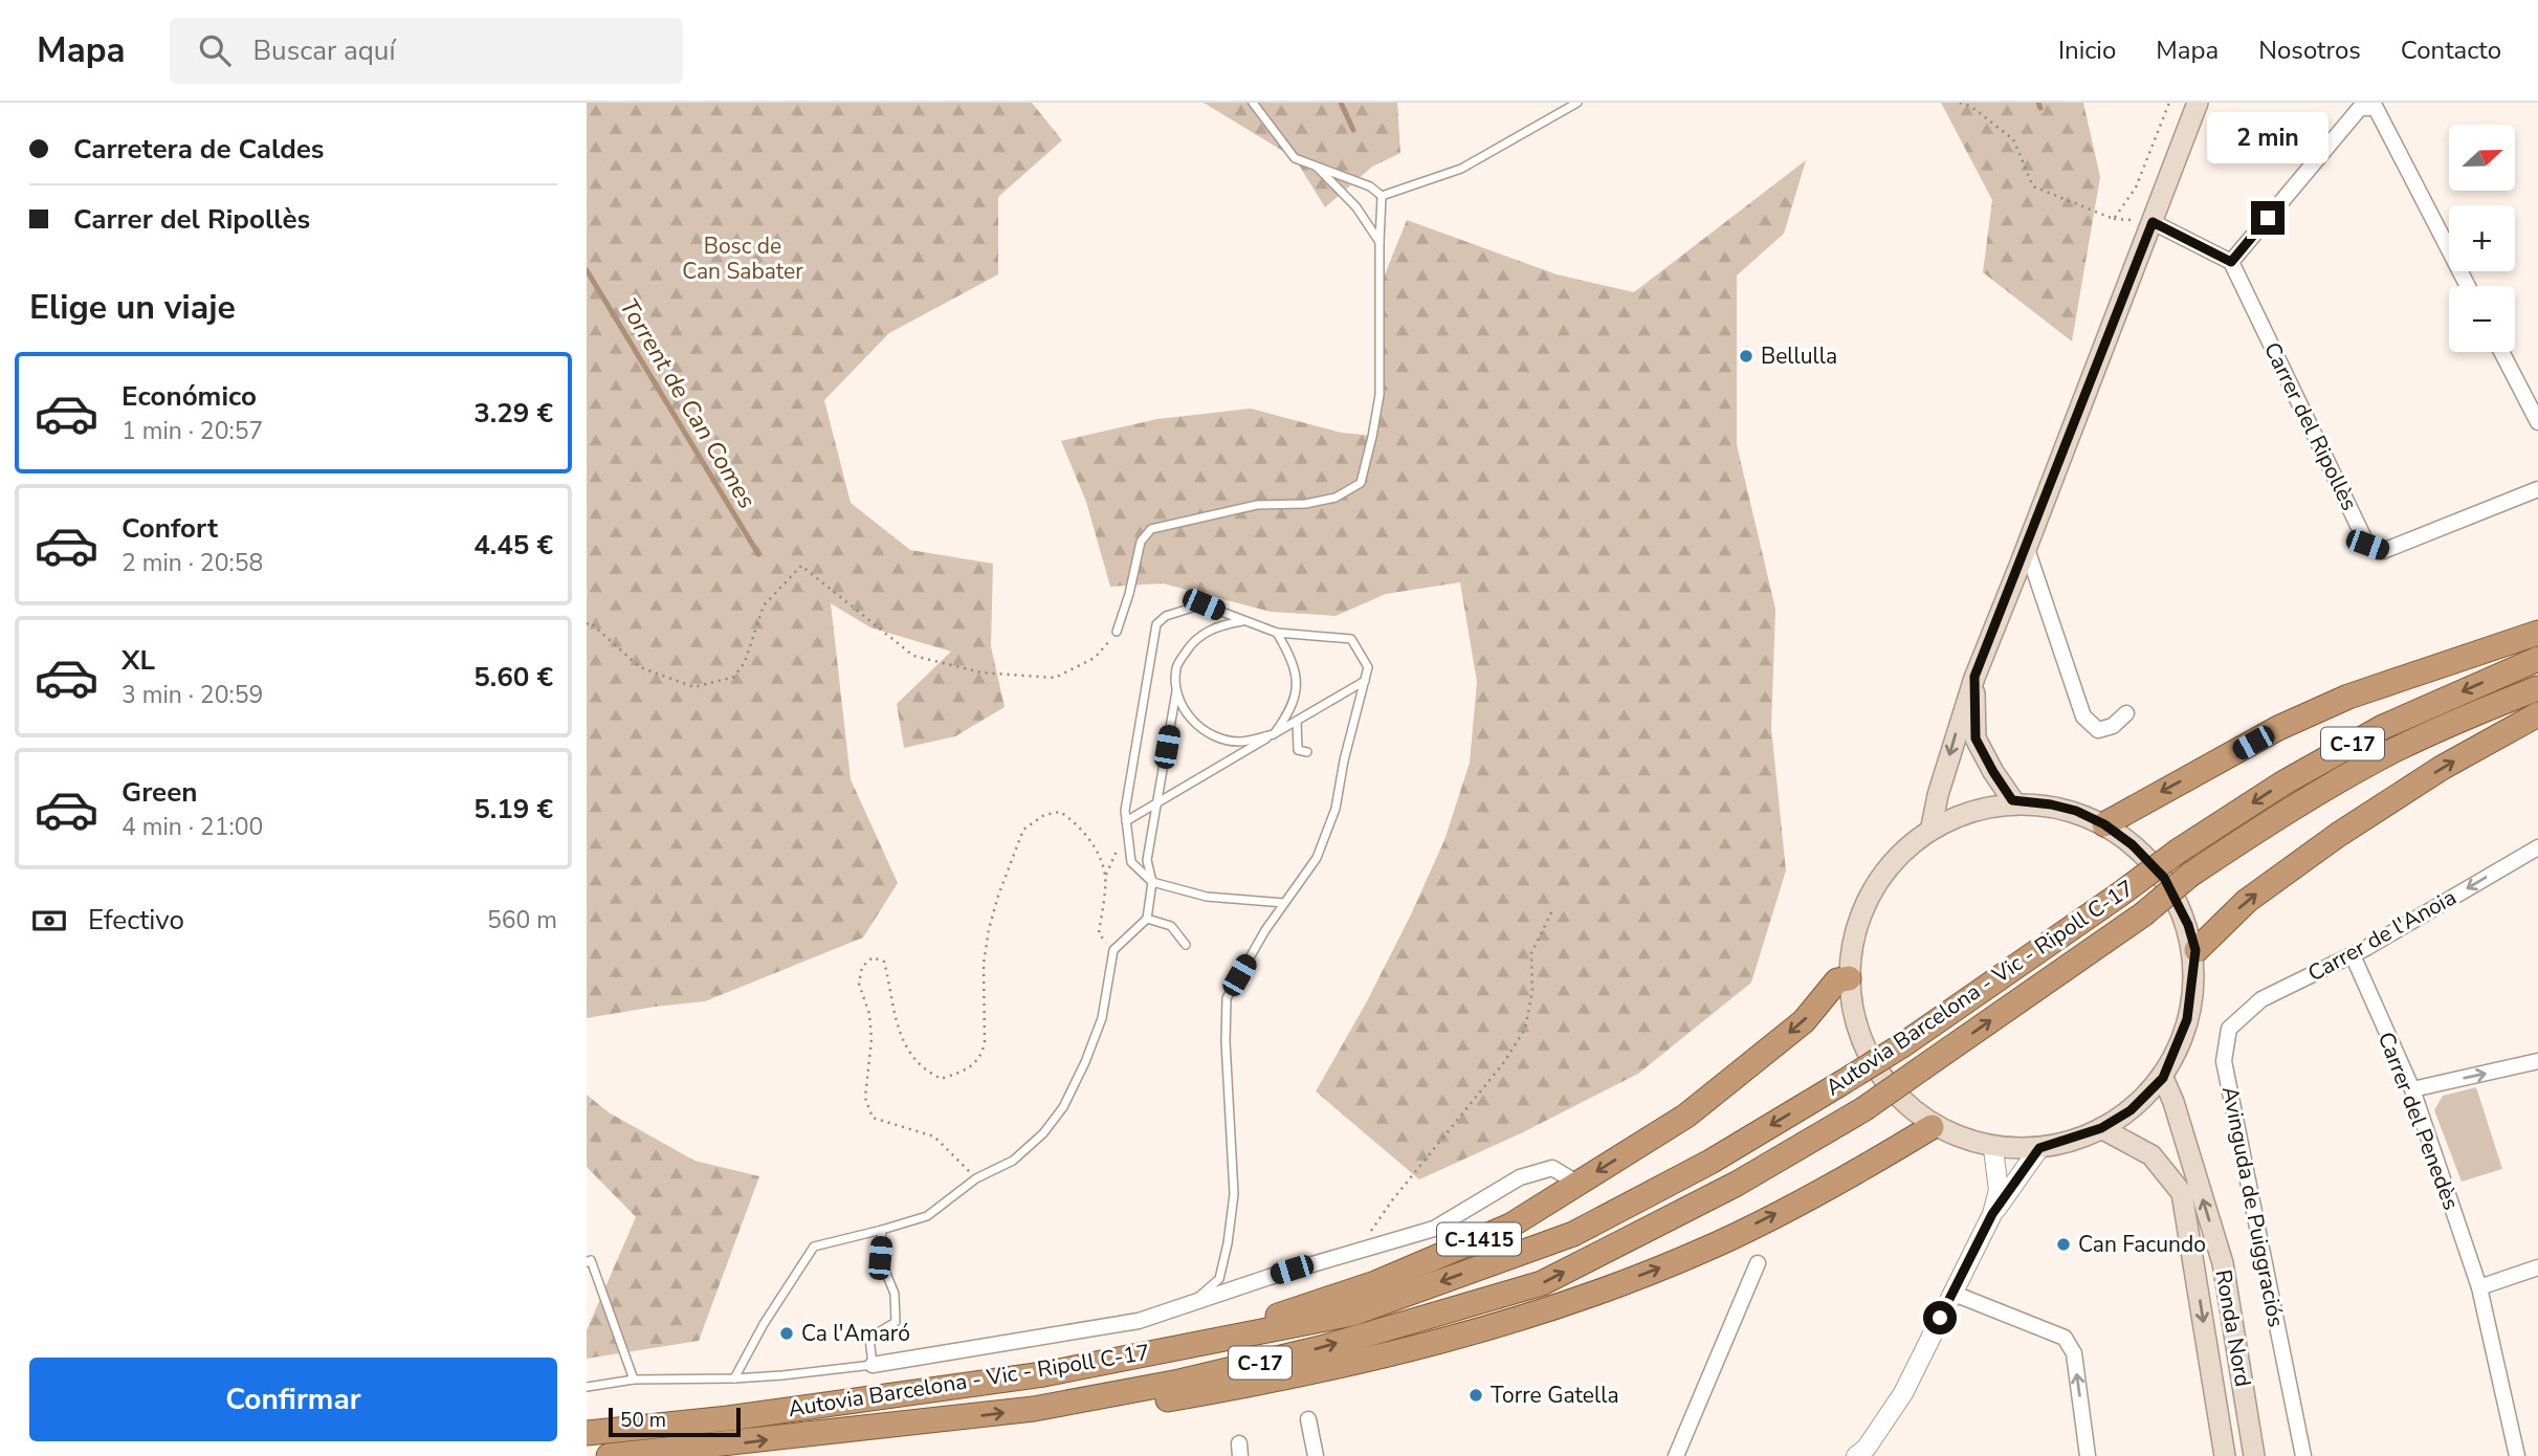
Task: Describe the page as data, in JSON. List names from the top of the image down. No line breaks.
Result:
{"streets":{"highway":["C-17","Autovia Barcelona - Vic - Ripoll C-17","C-1415"],"main road":["Ronda Nord"],"street":["Carrer del Ripollès","Carrer de l'Anoia","Carrer del Penedès","Avinguda de Puiggraciós"]},"crossings":[["Carrer de l'Anoia","Carrer del Penedès"],["Carrer de l'Anoia","Avinguda de Puiggraciós"],["Autovia Barcelona - Vic - Ripoll C-17","C-1415"]],"one_way":["Carrer de l'Anoia"],"water":["Torrent de Can Comes"],"parks":["Bosc de Can Sabater"],"places":["Bellulla","Can Facundo","Ca l'Amaró","Torre Gatella"],"scale_bar":"50 m","north":"right","page":{"header":"Mapa","search":"Buscar aquí","nav":["Inicio","Mapa","Nosotros","Contacto"],"banner":["Carretera de Caldes","Carrer del Ripollès"],"bubble":"2 min","map_buttons":["+","−"],"heading":"Elige un viaje","list":[{"name":"Económico","note":"1 min · 20:57","value":"3.29 €"},{"name":"Confort","note":"2 min · 20:58","value":"4.45 €"},{"name":"XL","note":"3 min · 20:59","value":"5.60 €"},{"name":"Green","note":"4 min · 21:00","value":"5.19 €"}],"pay":["Efectivo","560 m"],"buttons":"Confirmar","scale":"50 m"}}
